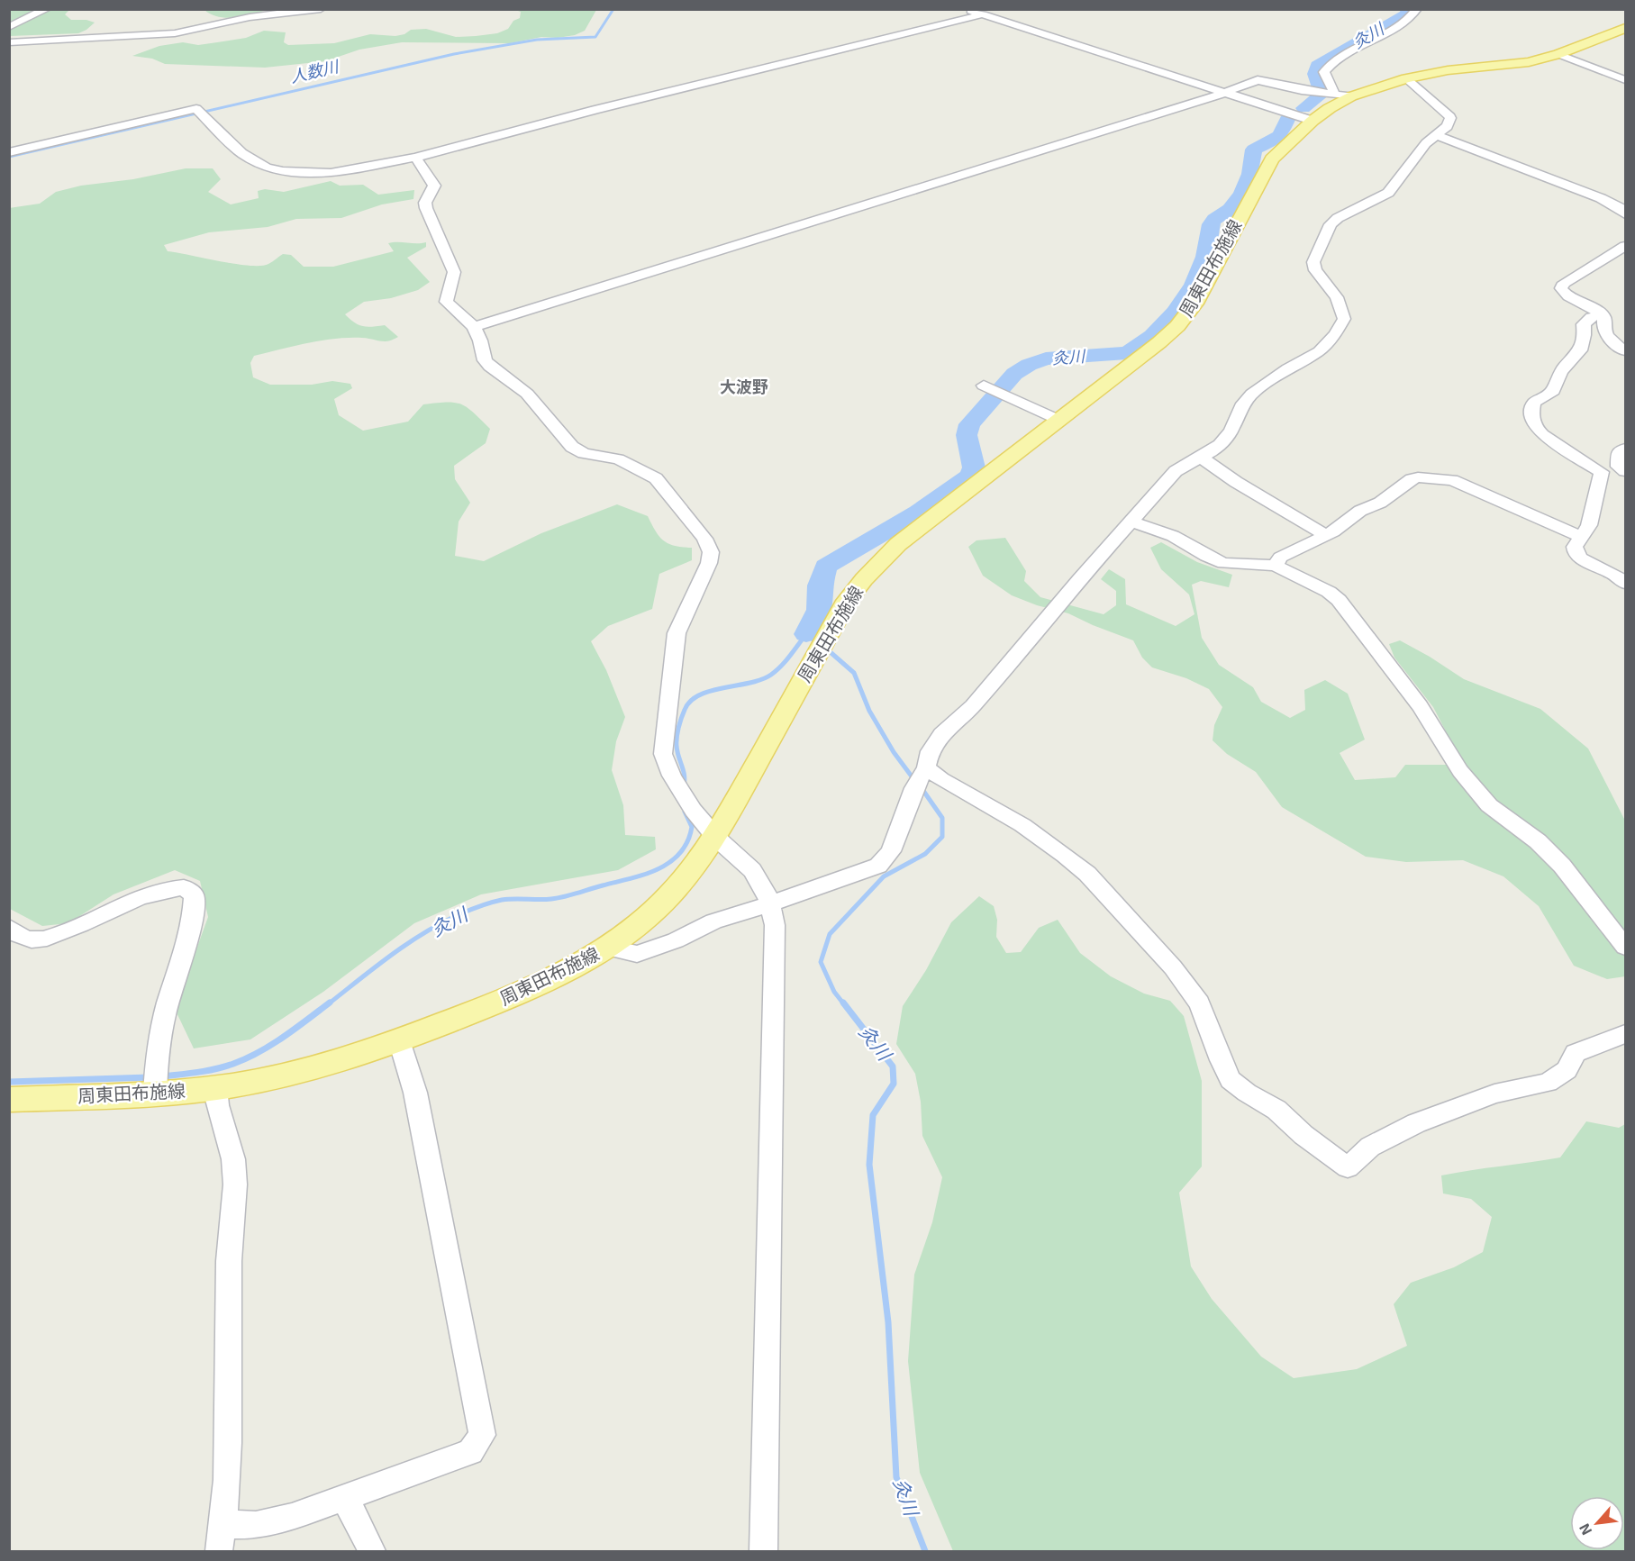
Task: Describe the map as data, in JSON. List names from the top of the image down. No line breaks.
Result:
{"streets":{"main road":["周東田布施線"]},"districts":["大波野"],"water":["灸川","人数川"],"north":"bottom left"}
